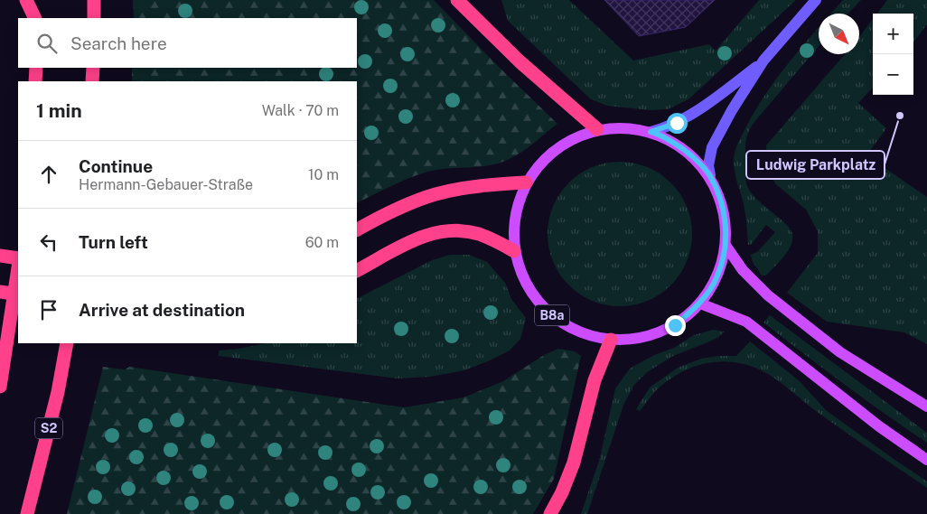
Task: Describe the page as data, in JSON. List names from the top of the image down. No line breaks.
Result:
{"streets":{"highway":["S2"],"main road":["B8a"]},"places":["Ludwig Parkplatz"],"north":"bottom right","page":{"map_buttons":["+","−"],"search":"Search here","heading":["1 min","Walk · 70 m"],"list":[["Continue","Hermann-Gebauer-Straße","10 m"],["Turn left","60 m"],"Arrive at destination"]}}
